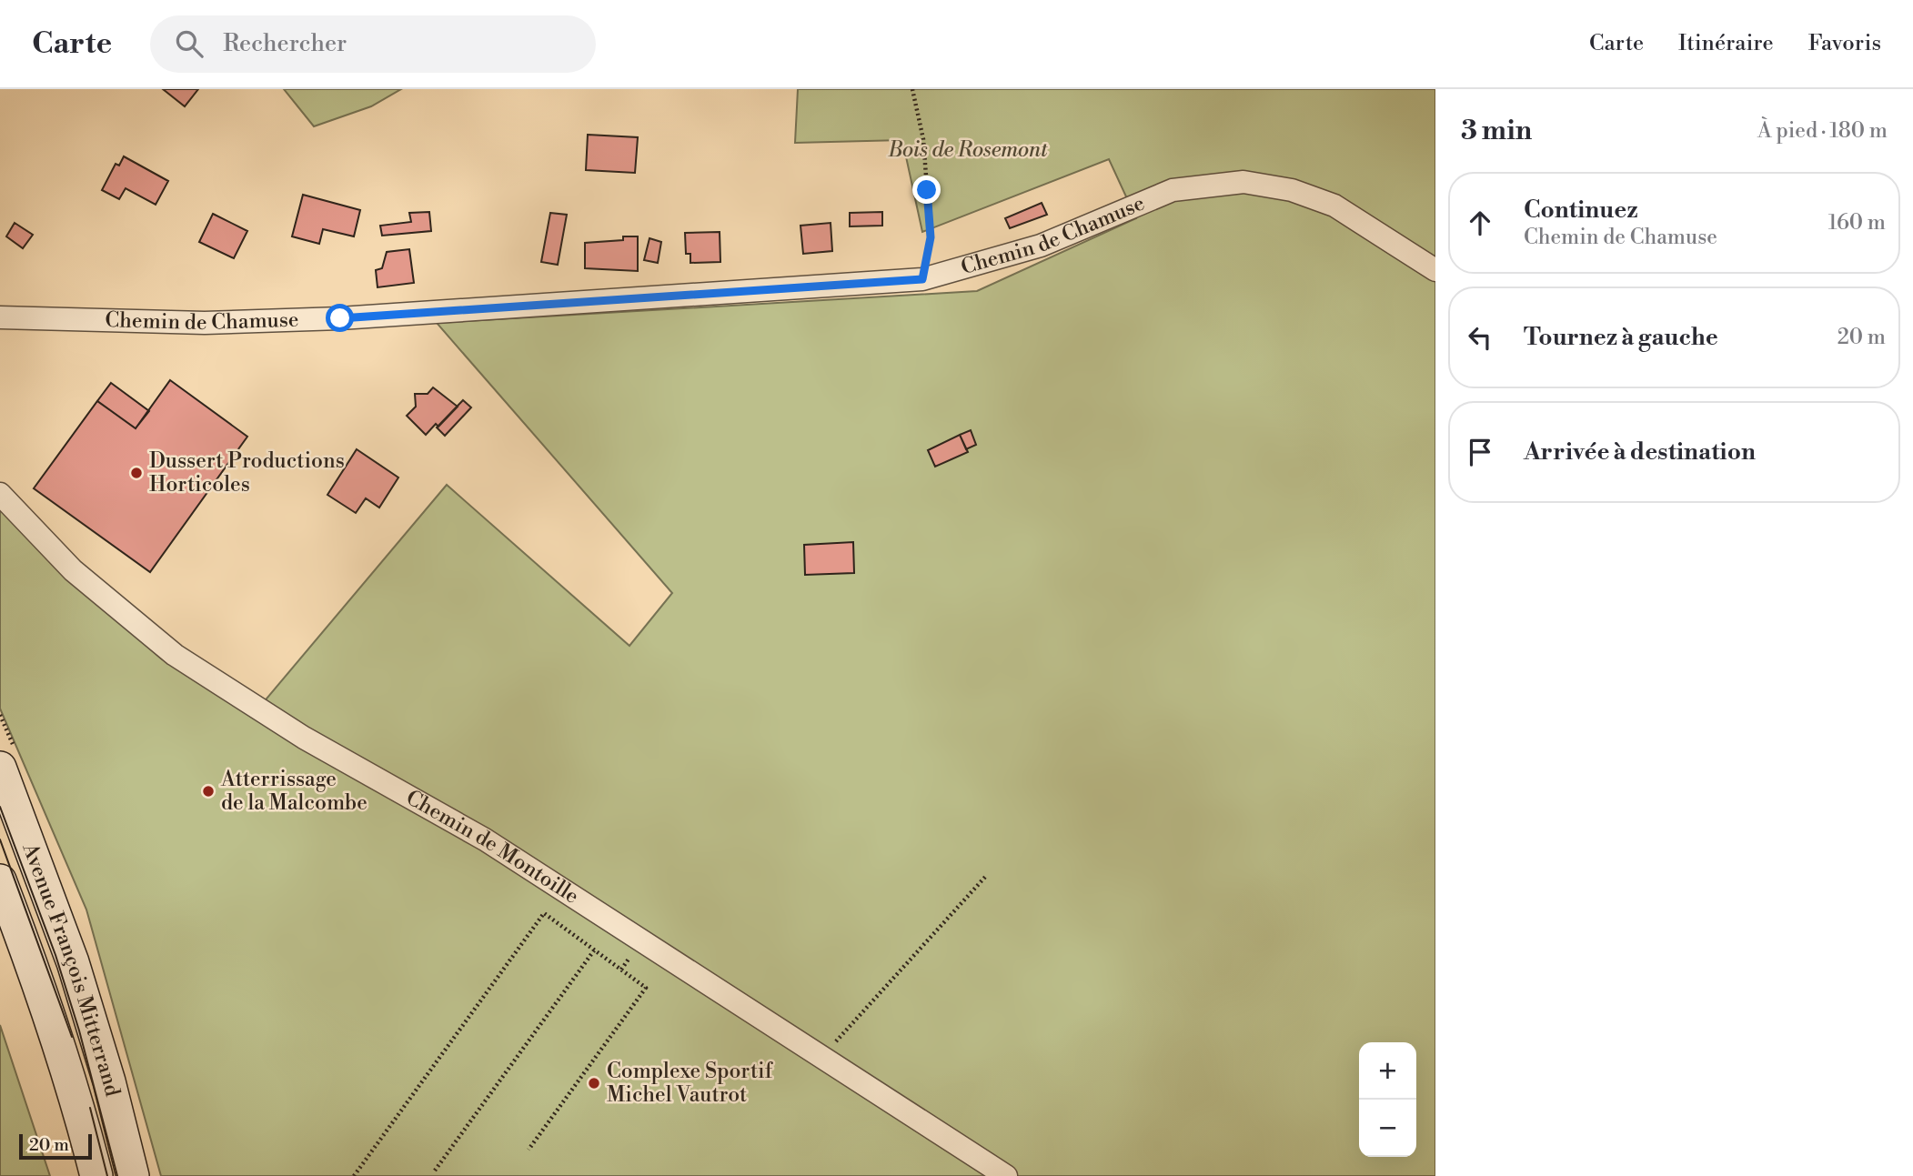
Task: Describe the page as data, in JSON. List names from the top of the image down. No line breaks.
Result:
{"streets":{"main road":["Avenue François Mitterrand"],"street":["Chemin de Chamuse","Chemin de Montoille"]},"parks":["Bois de Rosemont"],"places":["Dussert Productions Horticoles","Atterrissage de la Malcombe","Complexe Sportif Michel Vautrot"],"scale_bar":"20 m","page":{"header":"Carte","search":"Rechercher","nav":["Carte","Itinéraire","Favoris"],"heading":["3 min","À pied · 180 m"],"list":[["Continuez","Chemin de Chamuse","160 m"],["Tournez à gauche","20 m"],"Arrivée à destination"],"map_buttons":["+","−"],"scale":"20 m"}}
